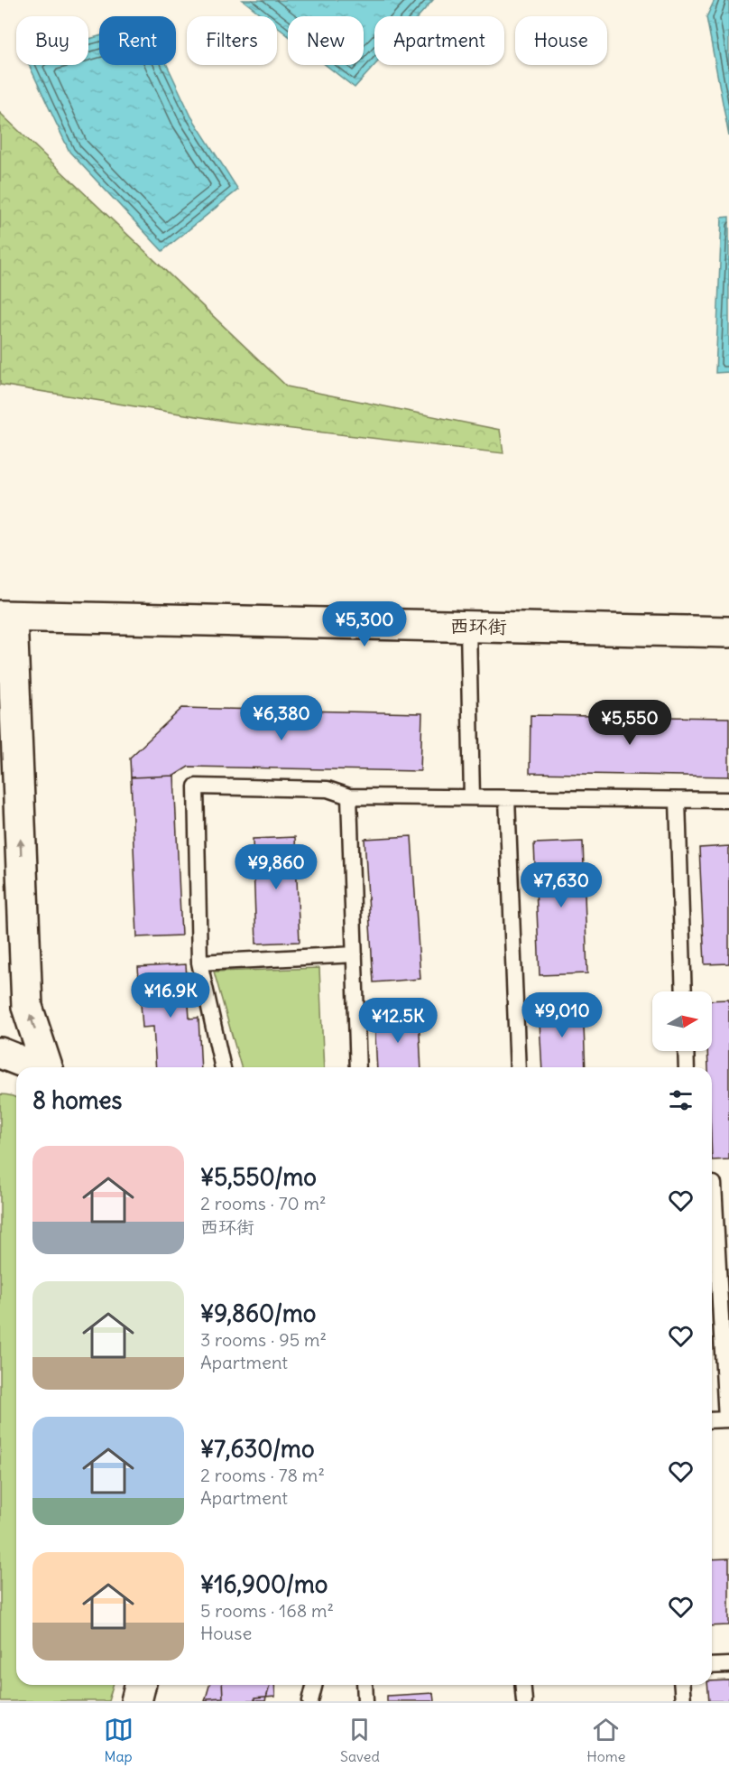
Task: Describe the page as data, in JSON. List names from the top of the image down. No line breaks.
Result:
{"streets":{"main road":["西环街"]},"north":"right","page":{"chip":["Buy","Rent","Filters","New","Apartment","House"],"price":["¥5,300","¥6,380","¥5,550","¥9,860","¥7,630","¥16.9K","¥9,010","¥12.5K"],"heading":"8 homes","list":[{"name":"¥5,550/mo","note":"2 rooms · 70 m² · 西环街"},{"name":"¥9,860/mo","note":"3 rooms · 95 m² · Apartment"},{"name":"¥7,630/mo","note":"2 rooms · 78 m² · Apartment"},{"name":"¥16,900/mo","note":"5 rooms · 168 m² · House"}],"tabs":["Map","Saved","Home"]}}
